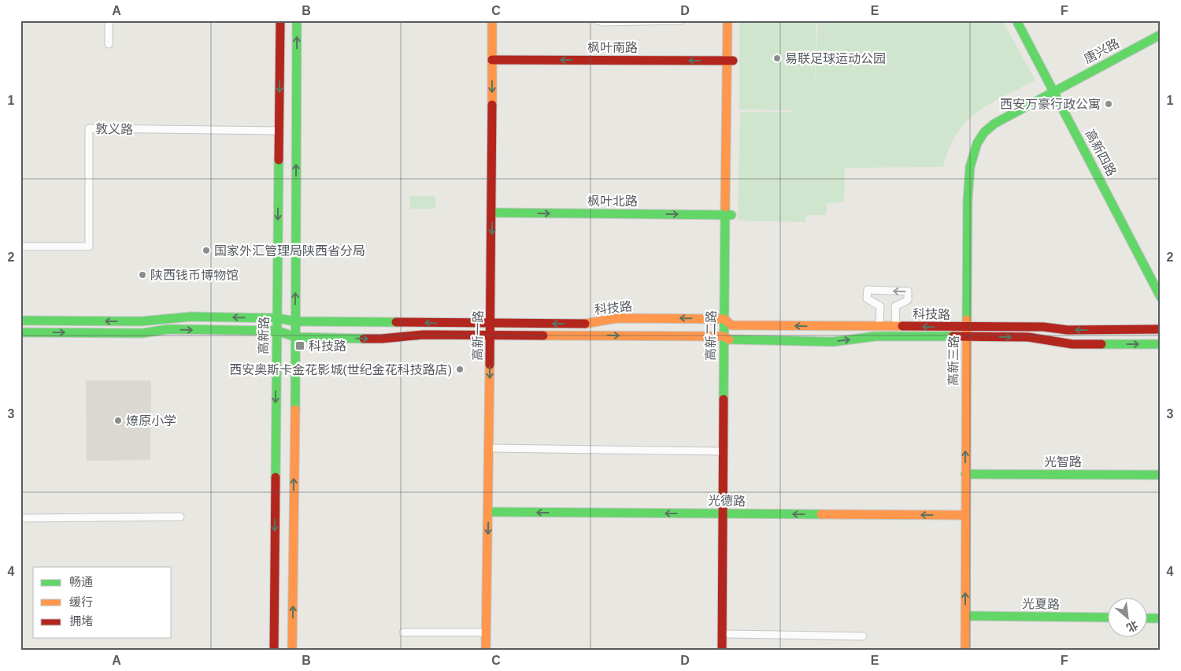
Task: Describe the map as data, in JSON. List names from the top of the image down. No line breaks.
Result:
{"streets":{"street":["枫叶南路","唐兴路","敦义路","高新四路","枫叶北路","科技路","高新路","高新一路","高新二路","高新三路","光智路","光德路","光夏路"]},"crossings":[["枫叶南路","高新一路"],["枫叶南路","高新二路"],["唐兴路","高新四路"],["唐兴路","高新三路"],["敦义路","高新路"],["高新四路","高新三路"],["枫叶北路","高新一路"],["枫叶北路","高新二路"],["科技路","高新路"],["科技路","高新一路"],["科技路","高新二路"],["科技路","高新三路"],["高新一路","光德路"],["高新二路","光德路"],["高新三路","光智路"],["高新三路","光德路"],["高新三路","光夏路"]],"one_way":["枫叶北路","高新一路","高新三路"],"places":{"other":["易联足球运动公园","西安万豪行政公寓","国家外汇管理局陕西省分局","陕西钱币博物馆","西安奥斯卡金花影城(世纪金花科技路店)","燎原小学"],"transit":["科技路"]},"legend":["畅通","缓行","拥堵"],"north":"bottom right","grid":{"columns":["A","B","C","D","E","F"],"rows":["1","2","3","4"]}}
